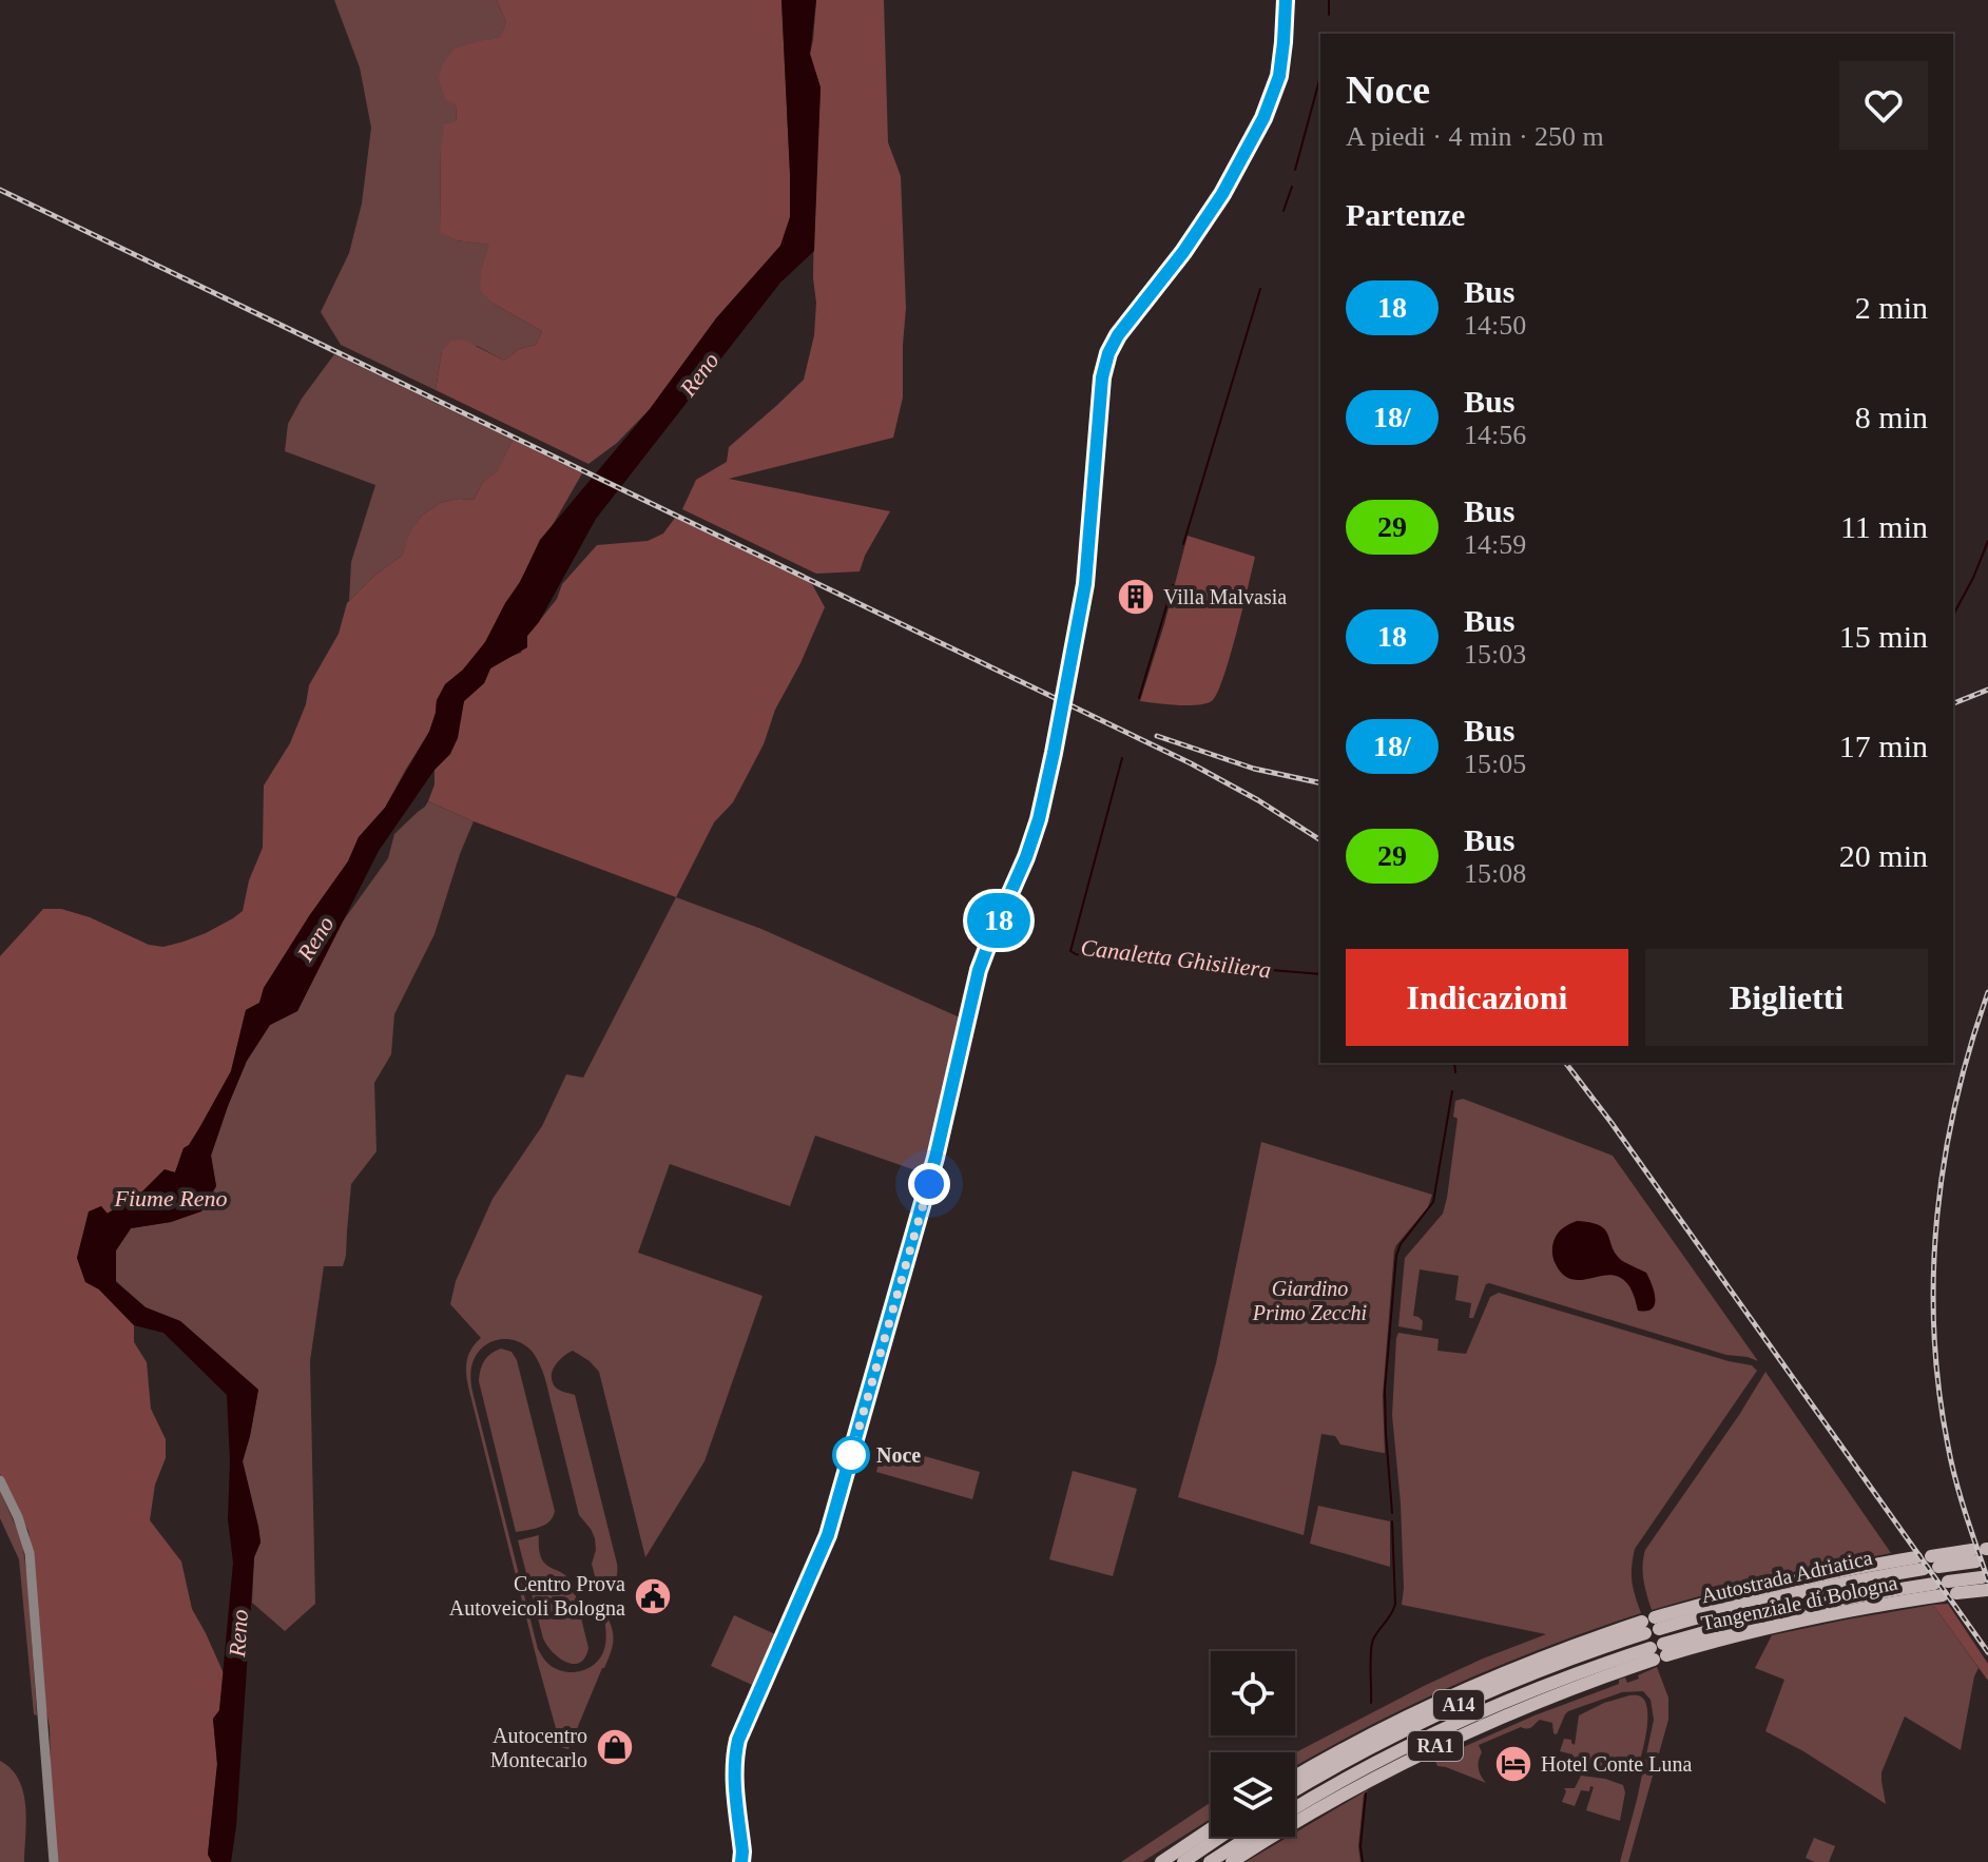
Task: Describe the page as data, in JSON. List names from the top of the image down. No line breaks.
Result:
{"streets":{"highway":["Autostrada Adriatica","Tangenziale di Bologna","A14","RA1"]},"crossings":[["Autostrada Adriatica","RA1"],["Tangenziale di Bologna","A14"]],"water":["Reno","Canaletta Ghisiliera","Fiume Reno"],"parks":["Giardino Primo Zecchi"],"places":{"building":["Villa Malvasia"],"other":["Noce"],"public building":["Centro Prova Autoveicoli Bologna"],"shop":["Autocentro Montecarlo"],"hotel":["Hotel Conte Luna"]},"lines":["bus line 18"],"page":{"on_map":"18","heading":[["Noce","A piedi · 4 min · 250 m"],"Partenze"],"list":[{"mark":"18","name":"Bus","note":"14:50","value":"2 min"},{"mark":"18/","name":"Bus","note":"14:56","value":"8 min"},{"mark":"29","name":"Bus","note":"14:59","value":"11 min"},{"mark":"18","name":"Bus","note":"15:03","value":"15 min"},{"mark":"18/","name":"Bus","note":"15:05","value":"17 min"},{"mark":"29","name":"Bus","note":"15:08","value":"20 min"}],"buttons":["Indicazioni","Biglietti"]}}
